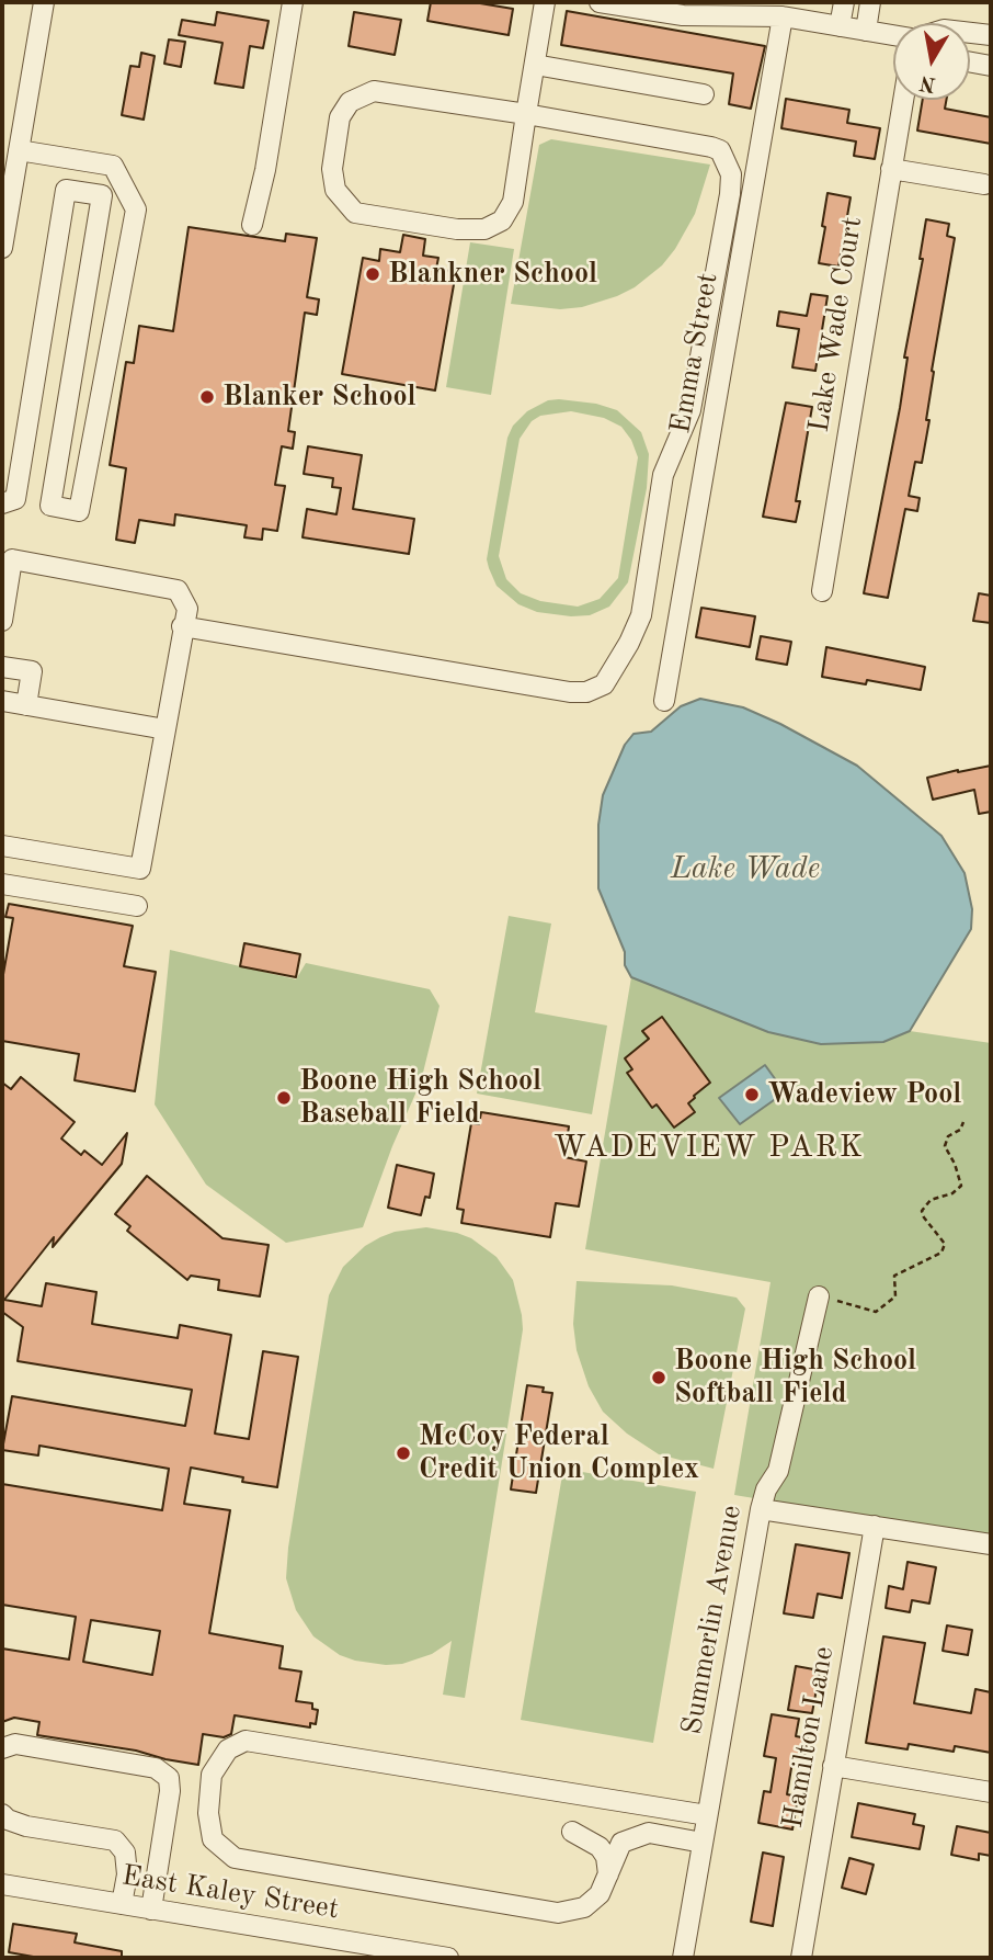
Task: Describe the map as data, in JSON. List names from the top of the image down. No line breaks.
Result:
{"streets":{"street":["Lake Wade Court","Emma Street","Summerlin Avenue","Hamilton Lane","East Kaley Street"]},"districts":["WADEVIEW PARK"],"water":["Lake Wade"],"places":["Blankner School","Blanker School","Wadeview Pool","Boone High School Baseball Field","Boone High School Softball Field","McCoy Federal Credit Union Complex"],"north":"bottom"}
